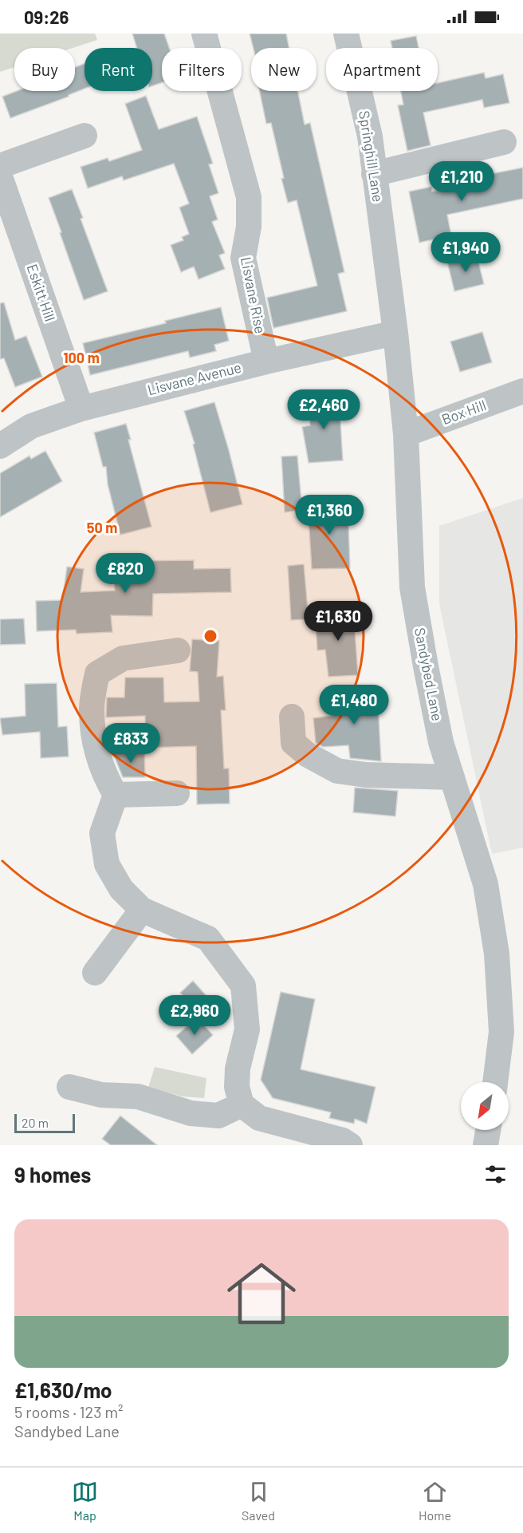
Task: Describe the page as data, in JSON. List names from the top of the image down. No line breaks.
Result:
{"streets":{"street":["Springhill Lane","Eskitt Hill","Lisvane Rise","Lisvane Avenue","Box Hill","Sandybed Lane"]},"crossings":[["Springhill Lane","Sandybed Lane"],["Eskitt Hill","Lisvane Avenue"],["Lisvane Rise","Lisvane Avenue"],["Lisvane Avenue","Sandybed Lane"],["Box Hill","Sandybed Lane"]],"scale_bar":"20 m","north":"bottom left","page":{"status":"09:26","chip":["Buy","Rent","Filters","New","Apartment"],"price":["£1,210","£1,940","£2,460","£1,360","£820","£1,630","£1,480","£833","£2,960"],"scale":"20 m","heading":"9 homes","list":[{"name":"£1,630/mo","note":"5 rooms · 123 m² · Sandybed Lane"}],"tabs":["Map","Saved","Home"]},"rings":["100 m","50 m"]}
